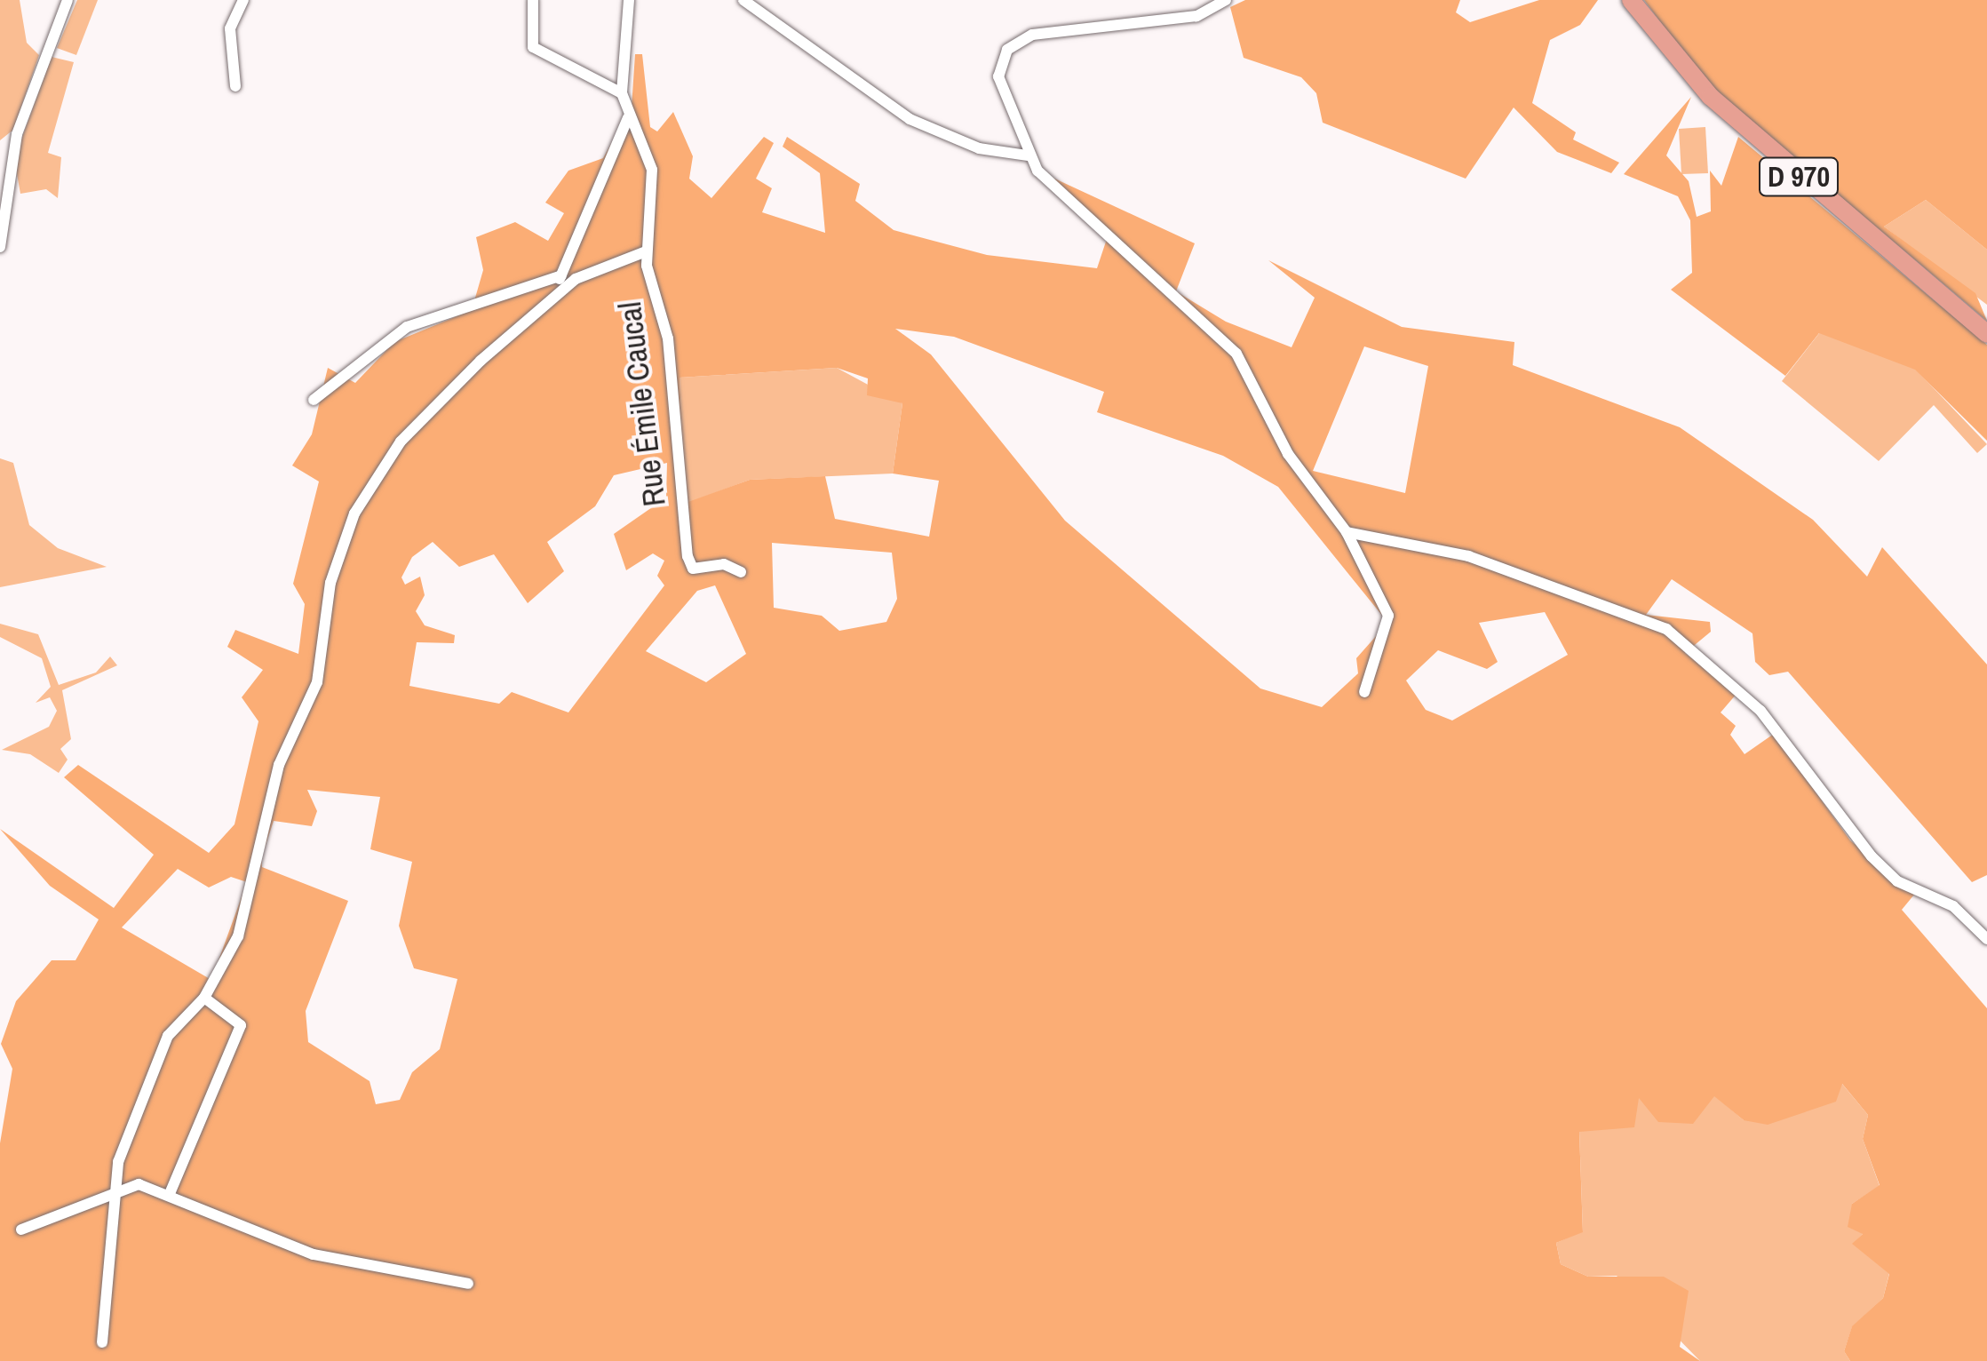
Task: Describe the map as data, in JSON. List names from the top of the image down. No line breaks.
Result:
{"streets":{"main road":["D 970"],"street":["Rue Émile Caucal"]}}
